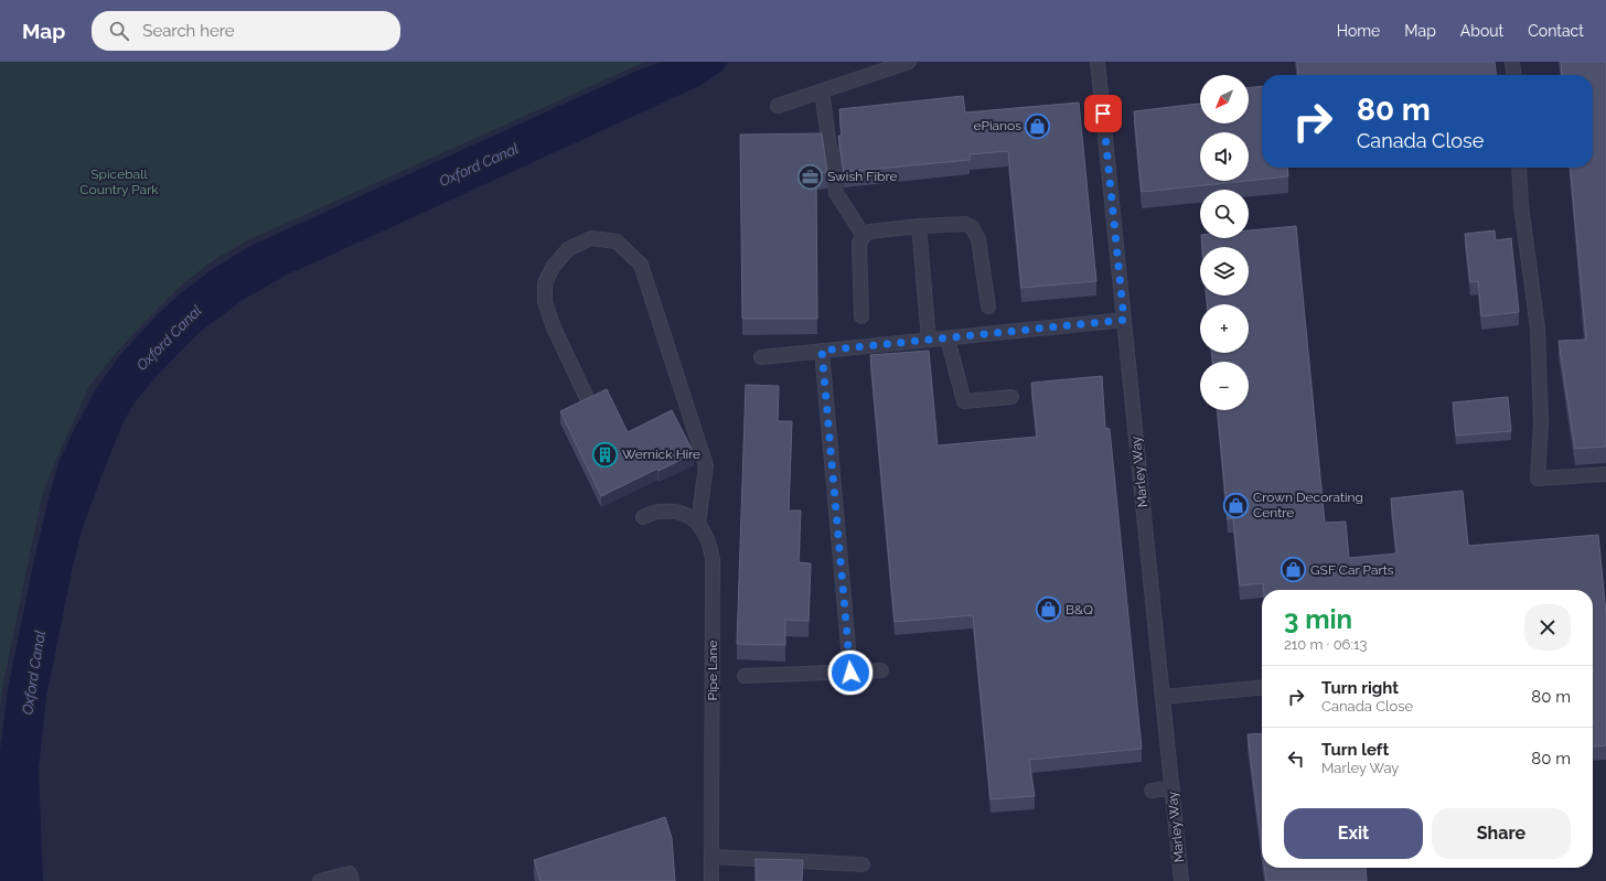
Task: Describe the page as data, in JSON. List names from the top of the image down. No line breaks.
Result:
{"streets":{"street":["Marley Way","Pipe Lane"]},"water":["Oxford Canal"],"parks":["Spiceball Country Park"],"places":{"shop":["ePianos","Crown Decorating Centre","GSF Car Parts","B&Q"],"office":["Swish Fibre"],"building":["Wernick Hire"]},"north":"bottom left","page":{"header":"Map","search":"Search here","nav":["Home","Map","About","Contact"],"map_buttons":["+","−"],"turn":["80 m","Canada Close"],"heading":["3 min","210 m · 06:13"],"list":[{"name":"Turn right","note":"Canada Close","value":"80 m"},{"name":"Turn left","note":"Marley Way","value":"80 m"}],"buttons":["Exit","Share"]}}
